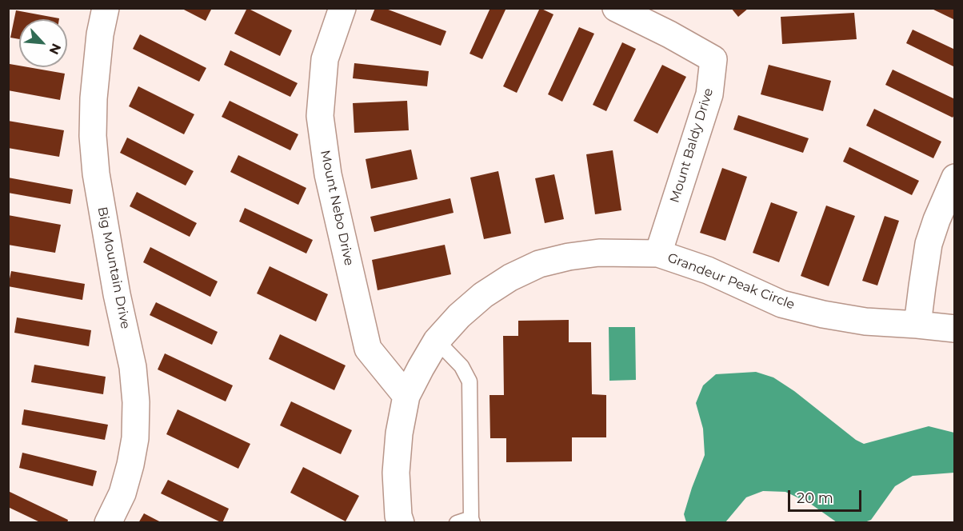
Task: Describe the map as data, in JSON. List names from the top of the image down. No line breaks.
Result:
{"streets":{"street":["Mount Baldy Drive","Mount Nebo Drive","Big Mountain Drive","Grandeur Peak Circle"]},"crossings":[["Mount Baldy Drive","Grandeur Peak Circle"],["Mount Nebo Drive","Grandeur Peak Circle"]],"scale_bar":"20 m","north":"bottom right"}
